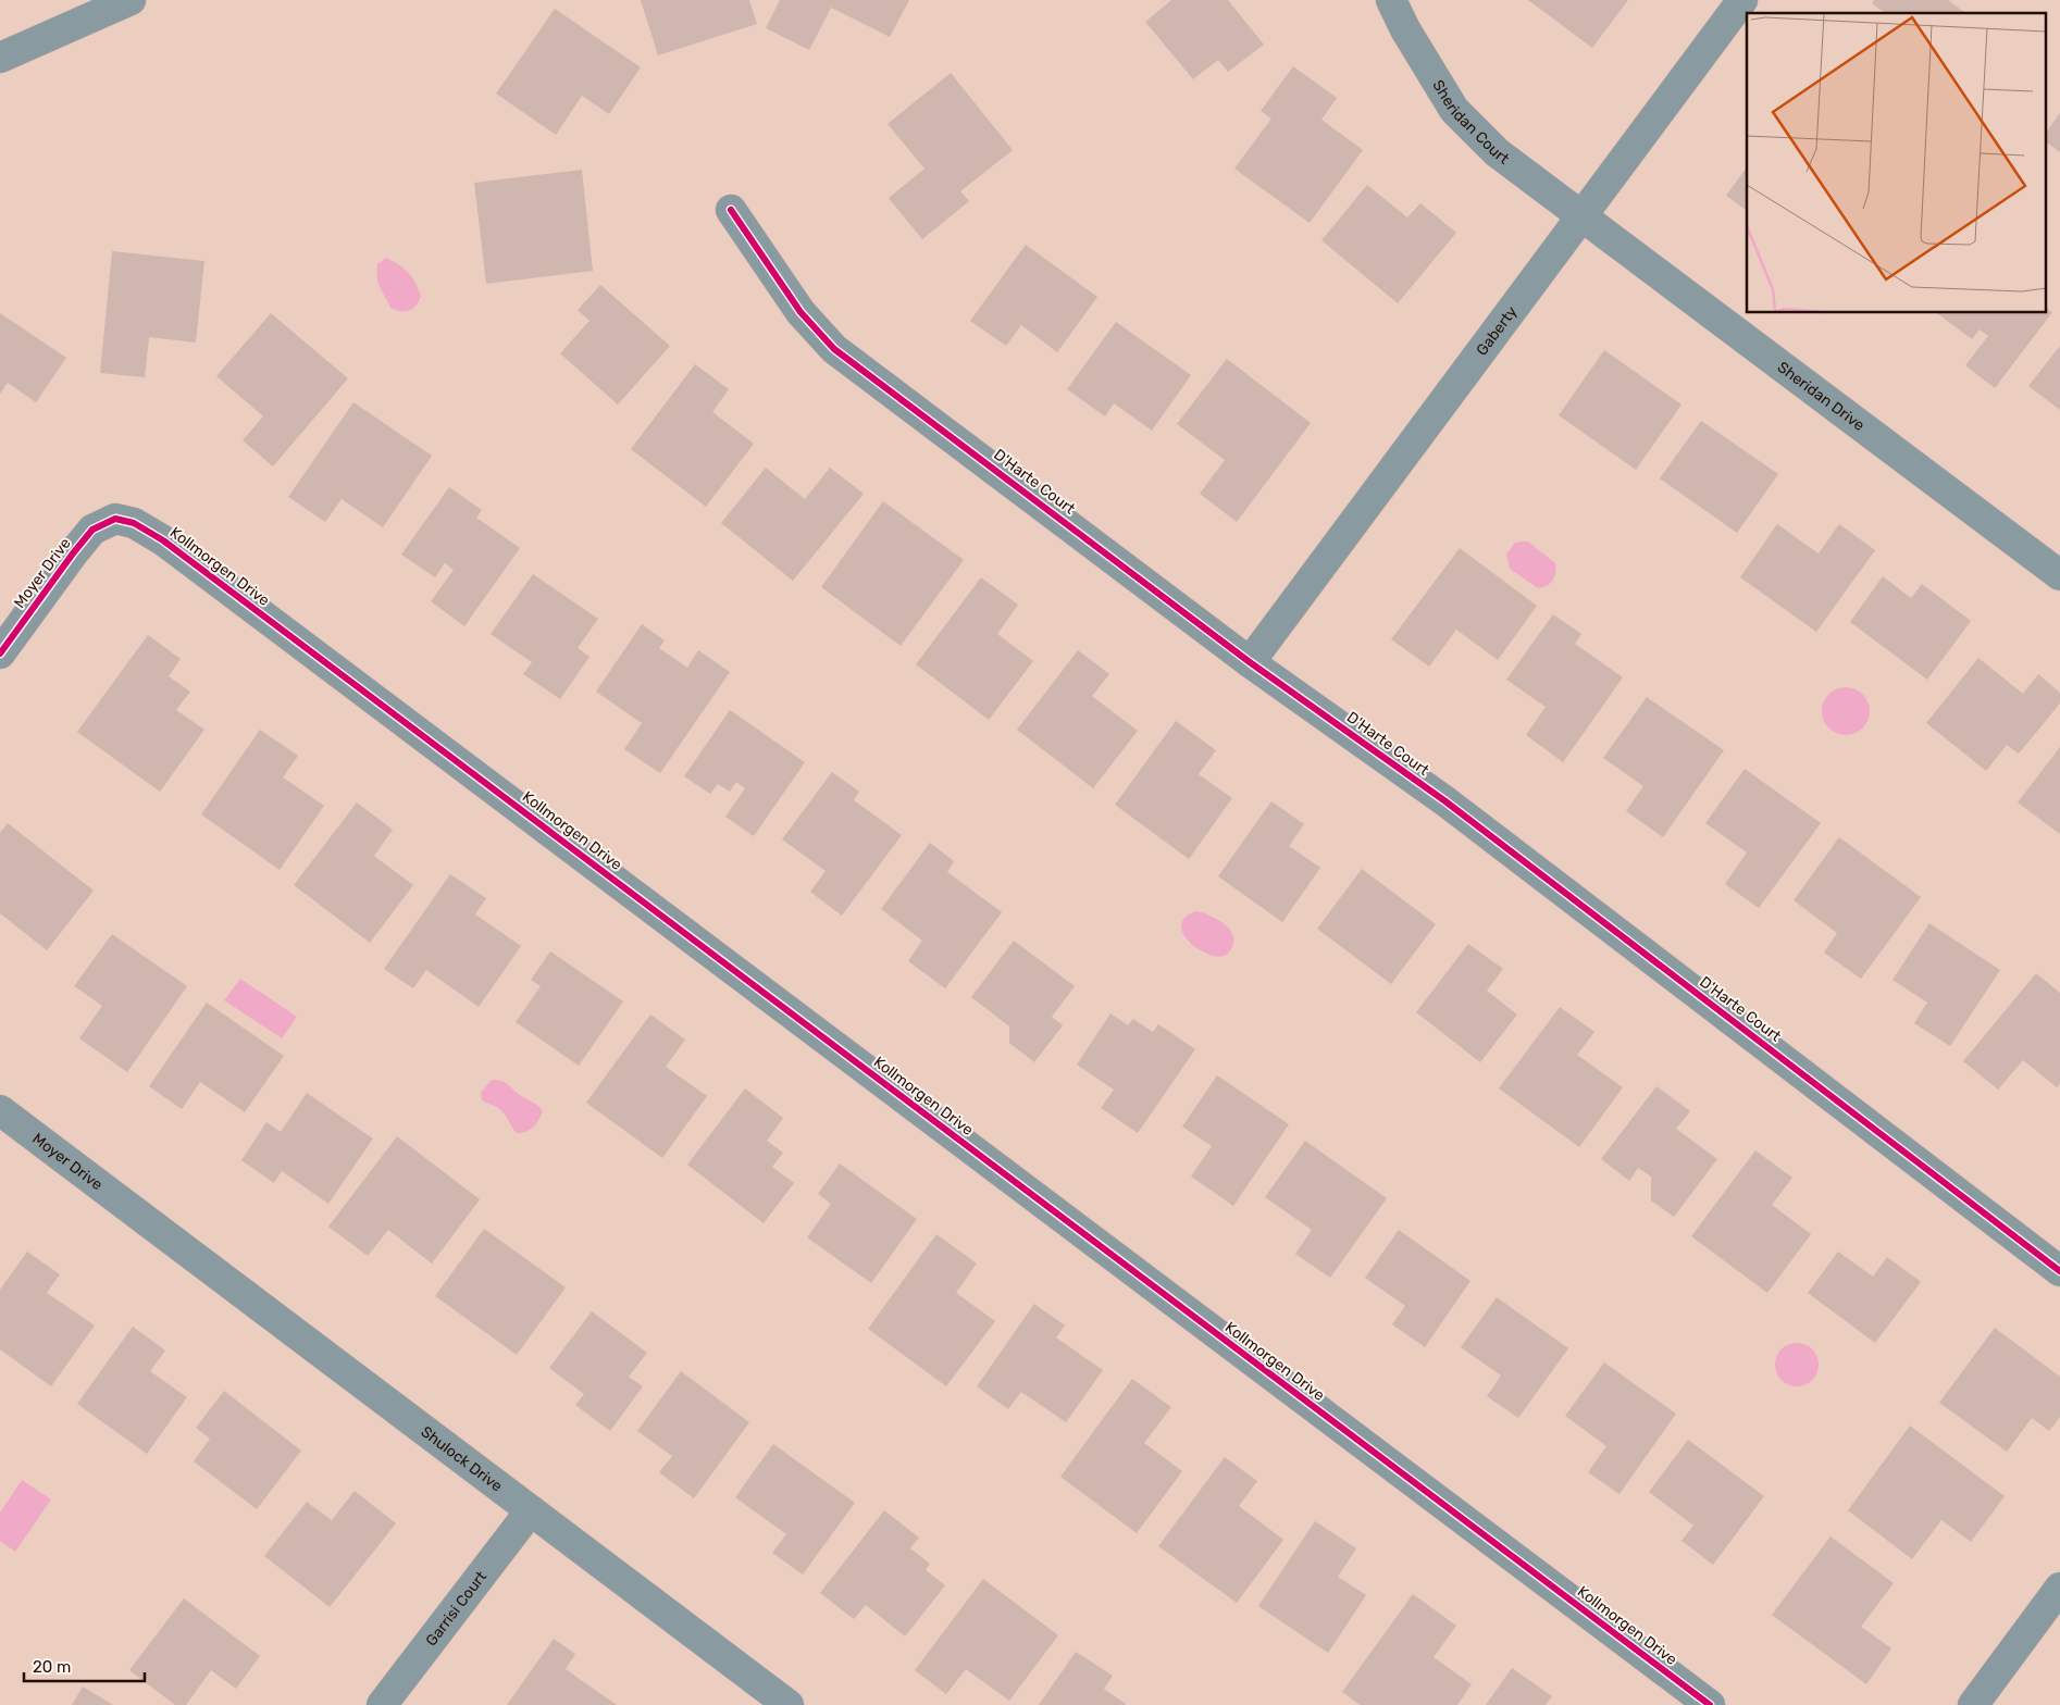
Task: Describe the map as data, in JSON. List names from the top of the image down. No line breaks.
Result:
{"streets":{"street":["Sheridan Court","Gaberty","Sheridan Drive","D'Harte Court","Kollmorgen Drive","Moyer Drive","Shulock Drive","Garrisi Court"]},"crossings":[["Sheridan Court","Gaberty"],["Sheridan Court","Sheridan Drive"],["Gaberty","Sheridan Drive"],["Gaberty","D'Harte Court"],["Kollmorgen Drive","Moyer Drive"],["Moyer Drive","Shulock Drive"],["Shulock Drive","Garrisi Court"]],"scale_bar":"20 m"}
